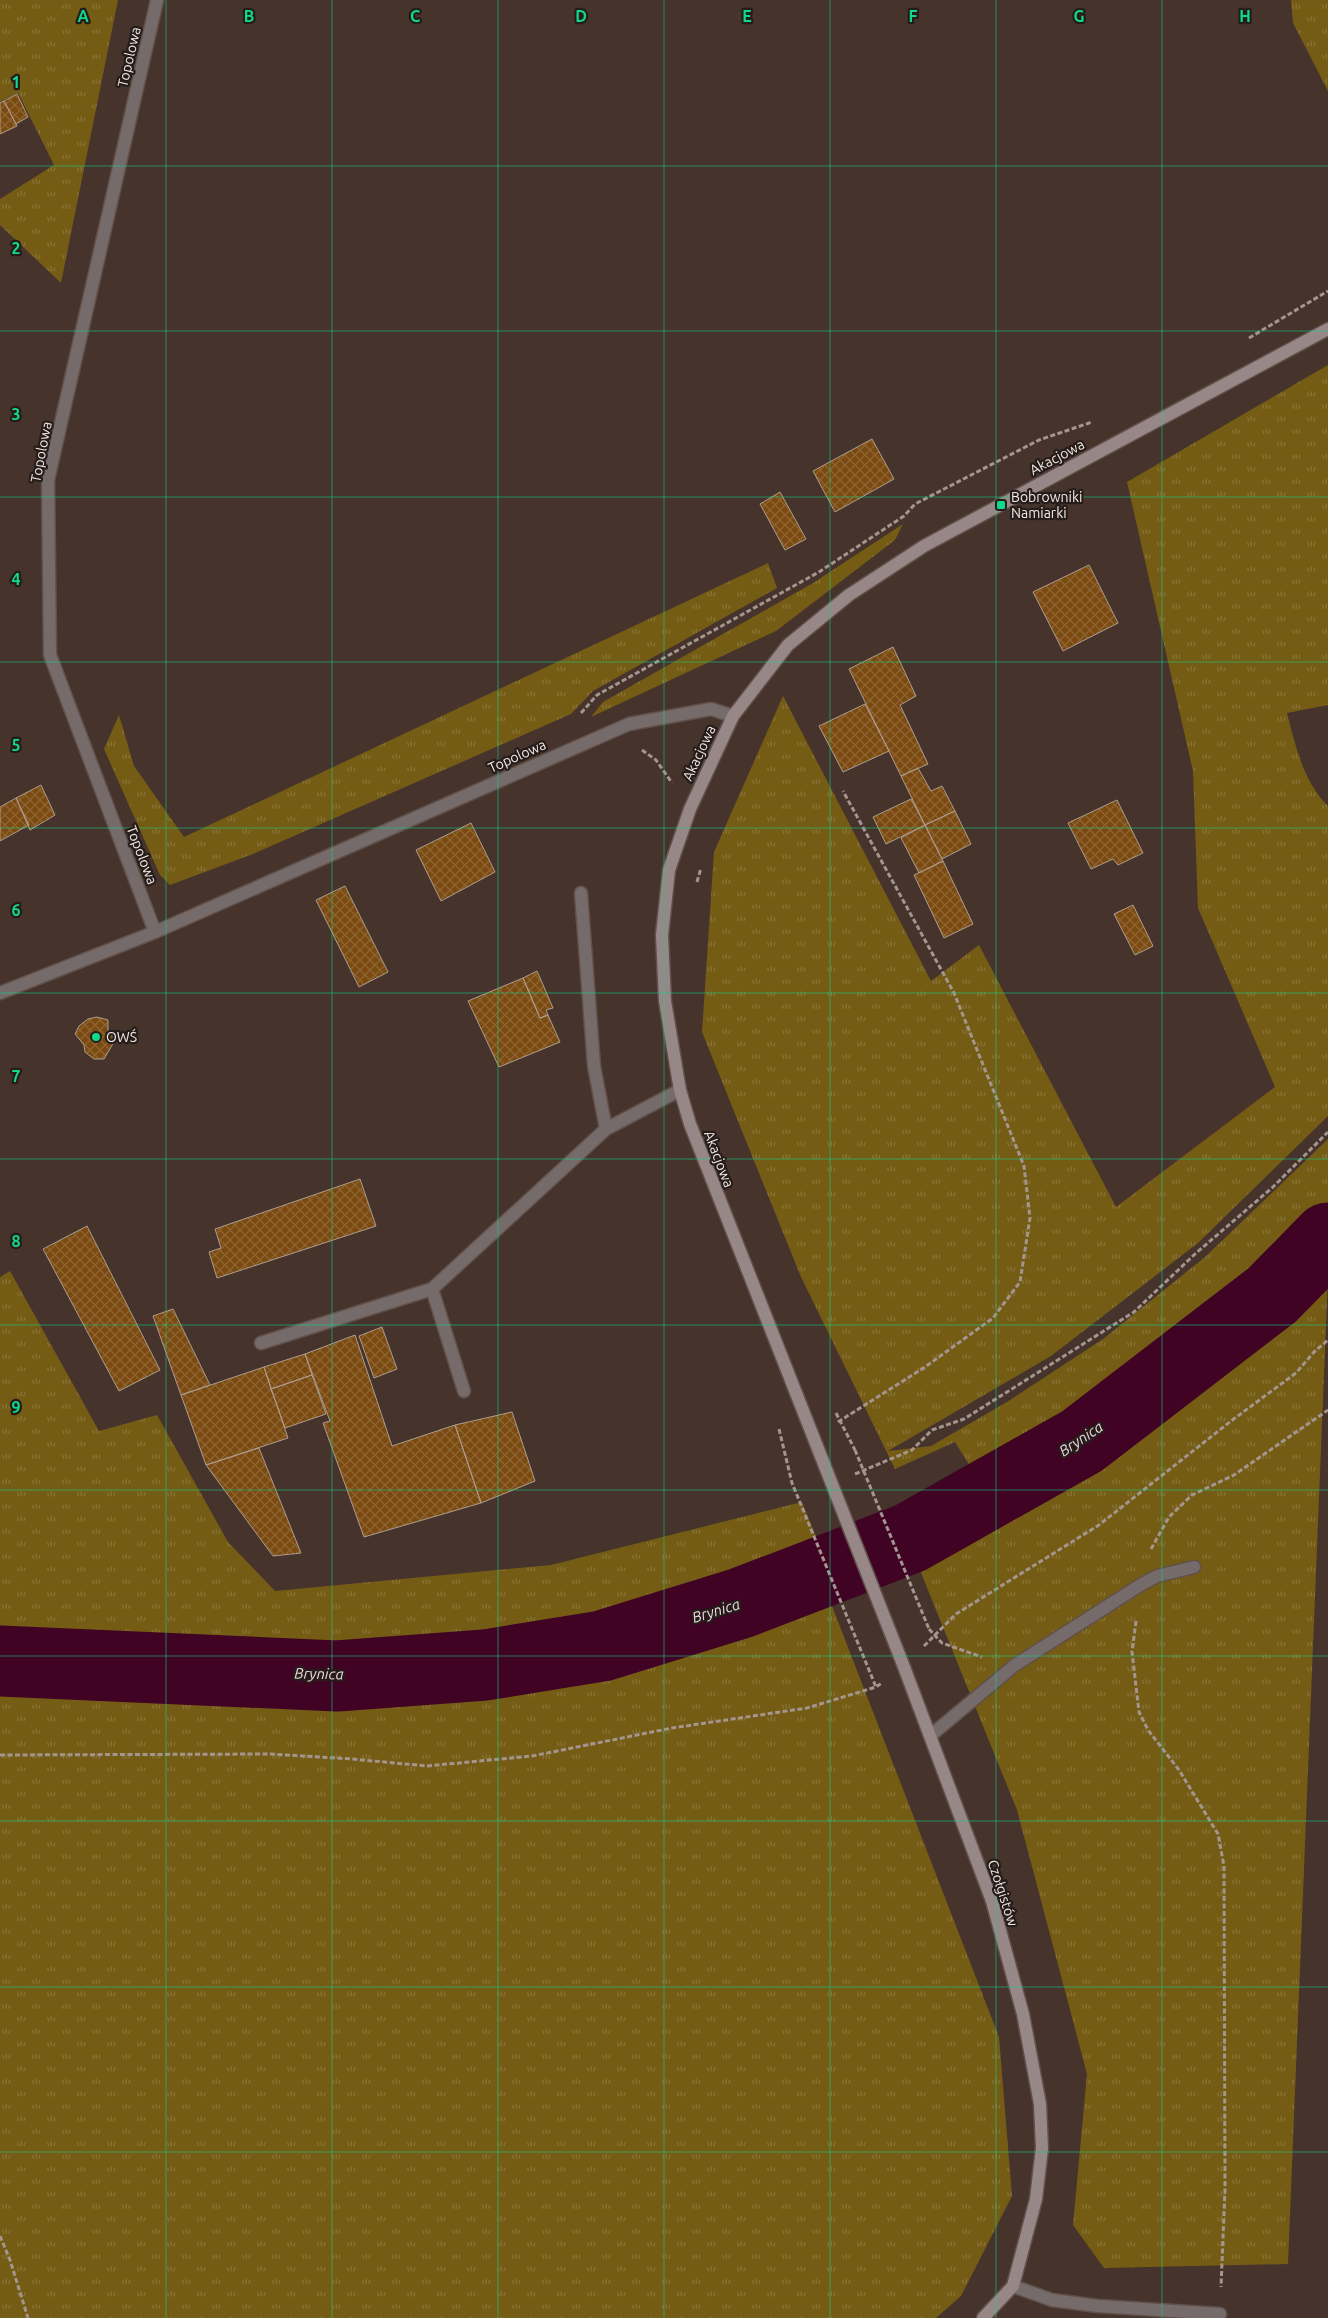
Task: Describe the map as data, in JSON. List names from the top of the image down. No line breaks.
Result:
{"streets":{"street":["Topolowa","Akacjowa","Czołgistów"]},"crossings":[["Topolowa","Akacjowa"],["Akacjowa","Czołgistów"]],"water":["Brynica"],"places":{"transit":["Bobrowniki Namiarki"],"other":["OWŚ"]},"grid":{"columns":["A","B","C","D","E","F","G","H"],"rows":["1","2","3","4","5","6","7","8","9"]}}
